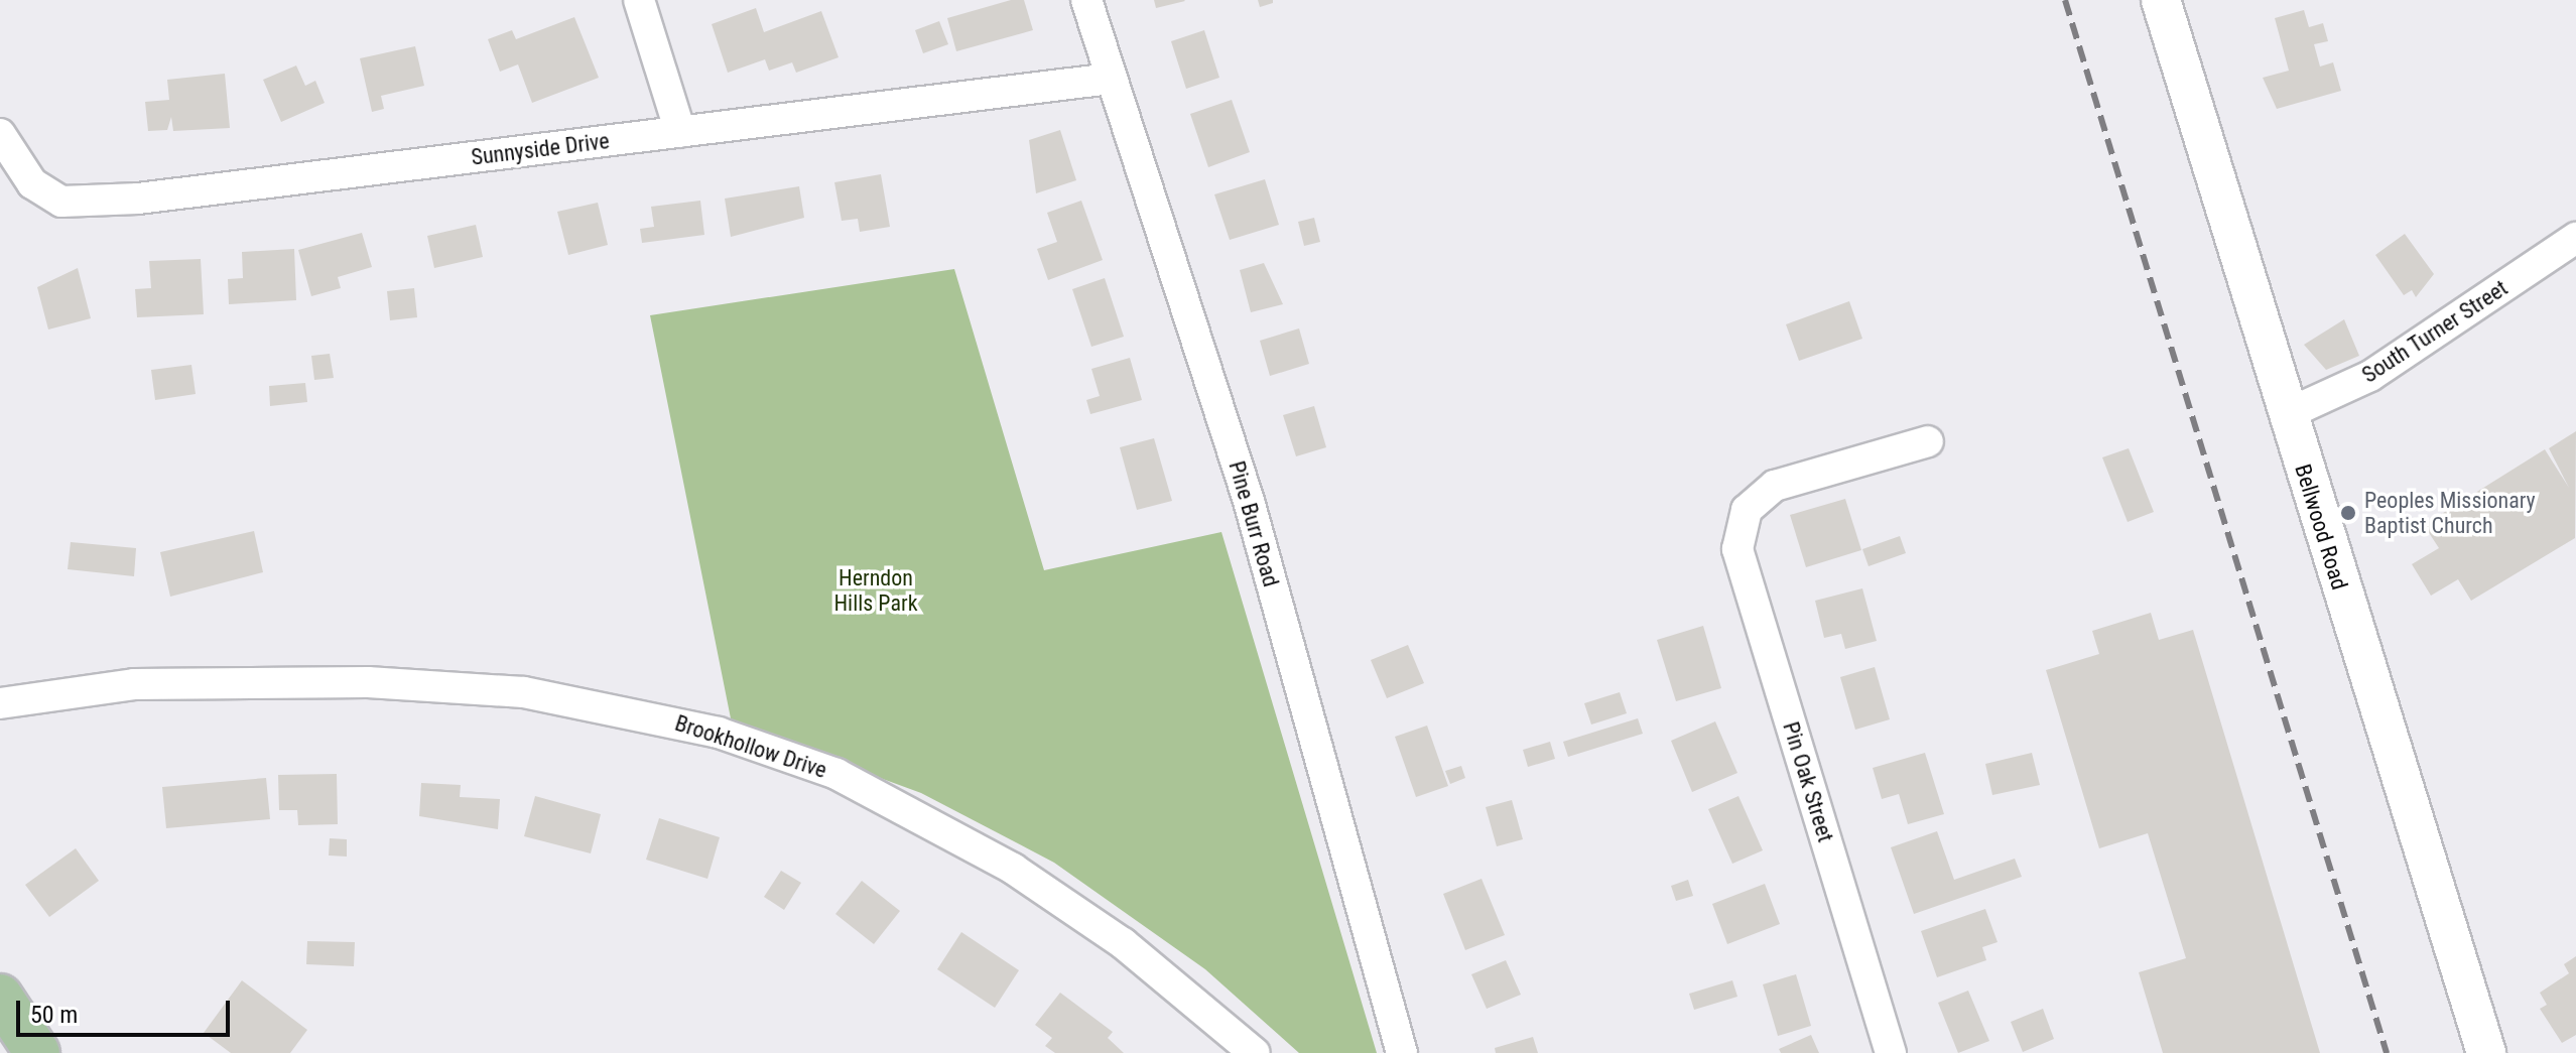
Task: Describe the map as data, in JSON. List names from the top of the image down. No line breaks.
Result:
{"streets":{"street":["Sunnyside Drive","South Turner Street","Pine Burr Road","Bellwood Road","Brookhollow Drive","Pin Oak Street"]},"crossings":[["Sunnyside Drive","Pine Burr Road"],["South Turner Street","Bellwood Road"]],"parks":["Herndon Hills Park"],"places":["Peoples Missionary Baptist Church"],"scale_bar":"50 m"}
